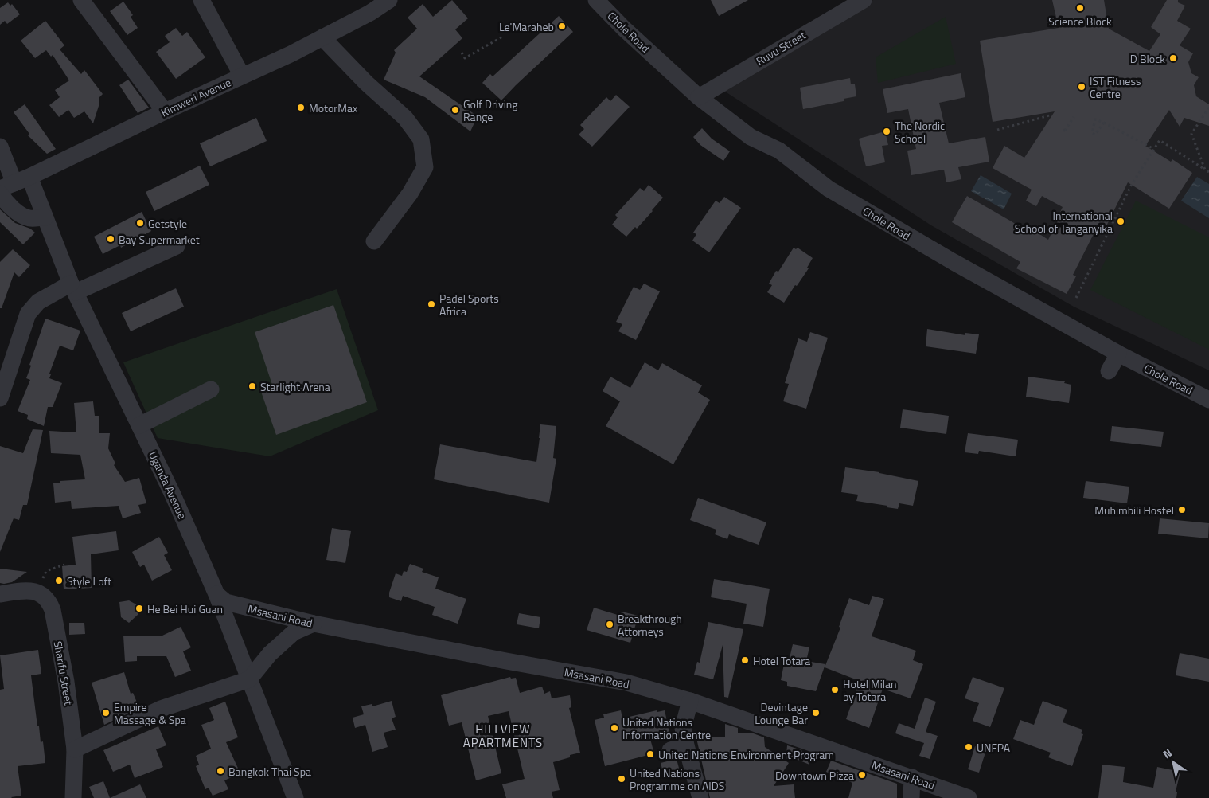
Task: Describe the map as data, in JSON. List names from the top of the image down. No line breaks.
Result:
{"streets":{"street":["Chole Road","Ruvu Street","Kimweri Avenue","Uganda Avenue","Msasani Road","Sharifu Street"]},"crossings":[["Chole Road","Ruvu Street"],["Kimweri Avenue","Uganda Avenue"],["Uganda Avenue","Msasani Road"]],"districts":["HILLVIEW APARTMENTS"],"places":["Science Block","Le'Maraheb","D Block","IST Fitness Centre","MotorMax","Golf Driving Range","The Nordic School","International School of Tanganyika","Getstyle","Bay Supermarket","Padel Sports Africa","Starlight Arena","Muhimbili Hostel","Style Loft","He Bei Hui Guan","Breakthrough Attorneys","Hotel Totara","Hotel Milan by Totara","Empire Massage & Spa","Devintage Lounge Bar","United Nations Information Centre","UNFPA","United Nations Environment Program","Bangkok Thai Spa","Downtown Pizza","United Nations Programme on AIDS"],"north":"top left"}
